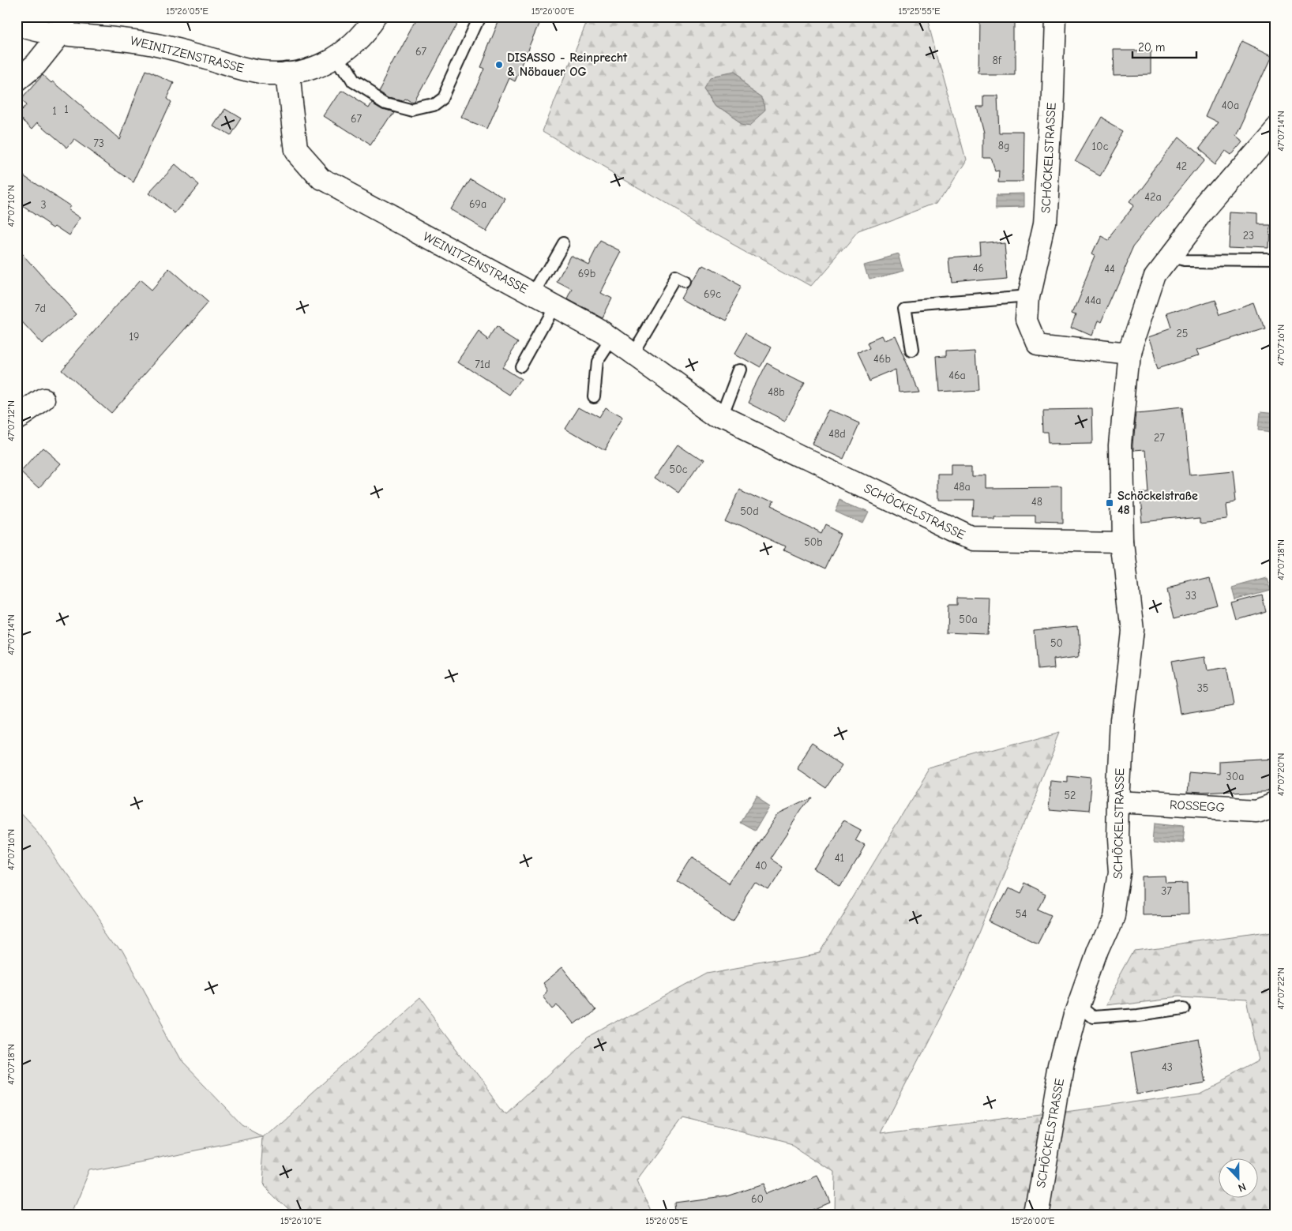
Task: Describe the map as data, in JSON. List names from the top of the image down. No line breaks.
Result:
{"streets":{"street":["WEINITZENSTRASSE","SCHÖCKELSTRASSE","ROSSEGG"]},"crossings":[["WEINITZENSTRASSE","SCHÖCKELSTRASSE"],["SCHÖCKELSTRASSE","ROSSEGG"]],"places":{"other":["DISASSO - Reinprecht & Nöbauer OG"],"transit":["Schöckelstraße 48"]},"house_numbers":["67","8f","40a","1","1","67","73","8g","10c","42","42a","69a","3","23","46","44","69b","69c","44a","7d","25","19","46b","71d","46a","48b","48d","27","50c","48a","48","50d","50b","33","50a","50","35","30a","52","41","40","37","54","43","60"],"scale_bar":"20 m","north":"bottom","coordinates":["15°26'05\"E","15°26'00\"E","15°25'55\"E","47°07'14\"N","47°07'10\"N","47°07'16\"N","47°07'12\"N","47°07'18\"N","47°07'20\"N","47°07'22\"N","15°26'10\"E"]}
